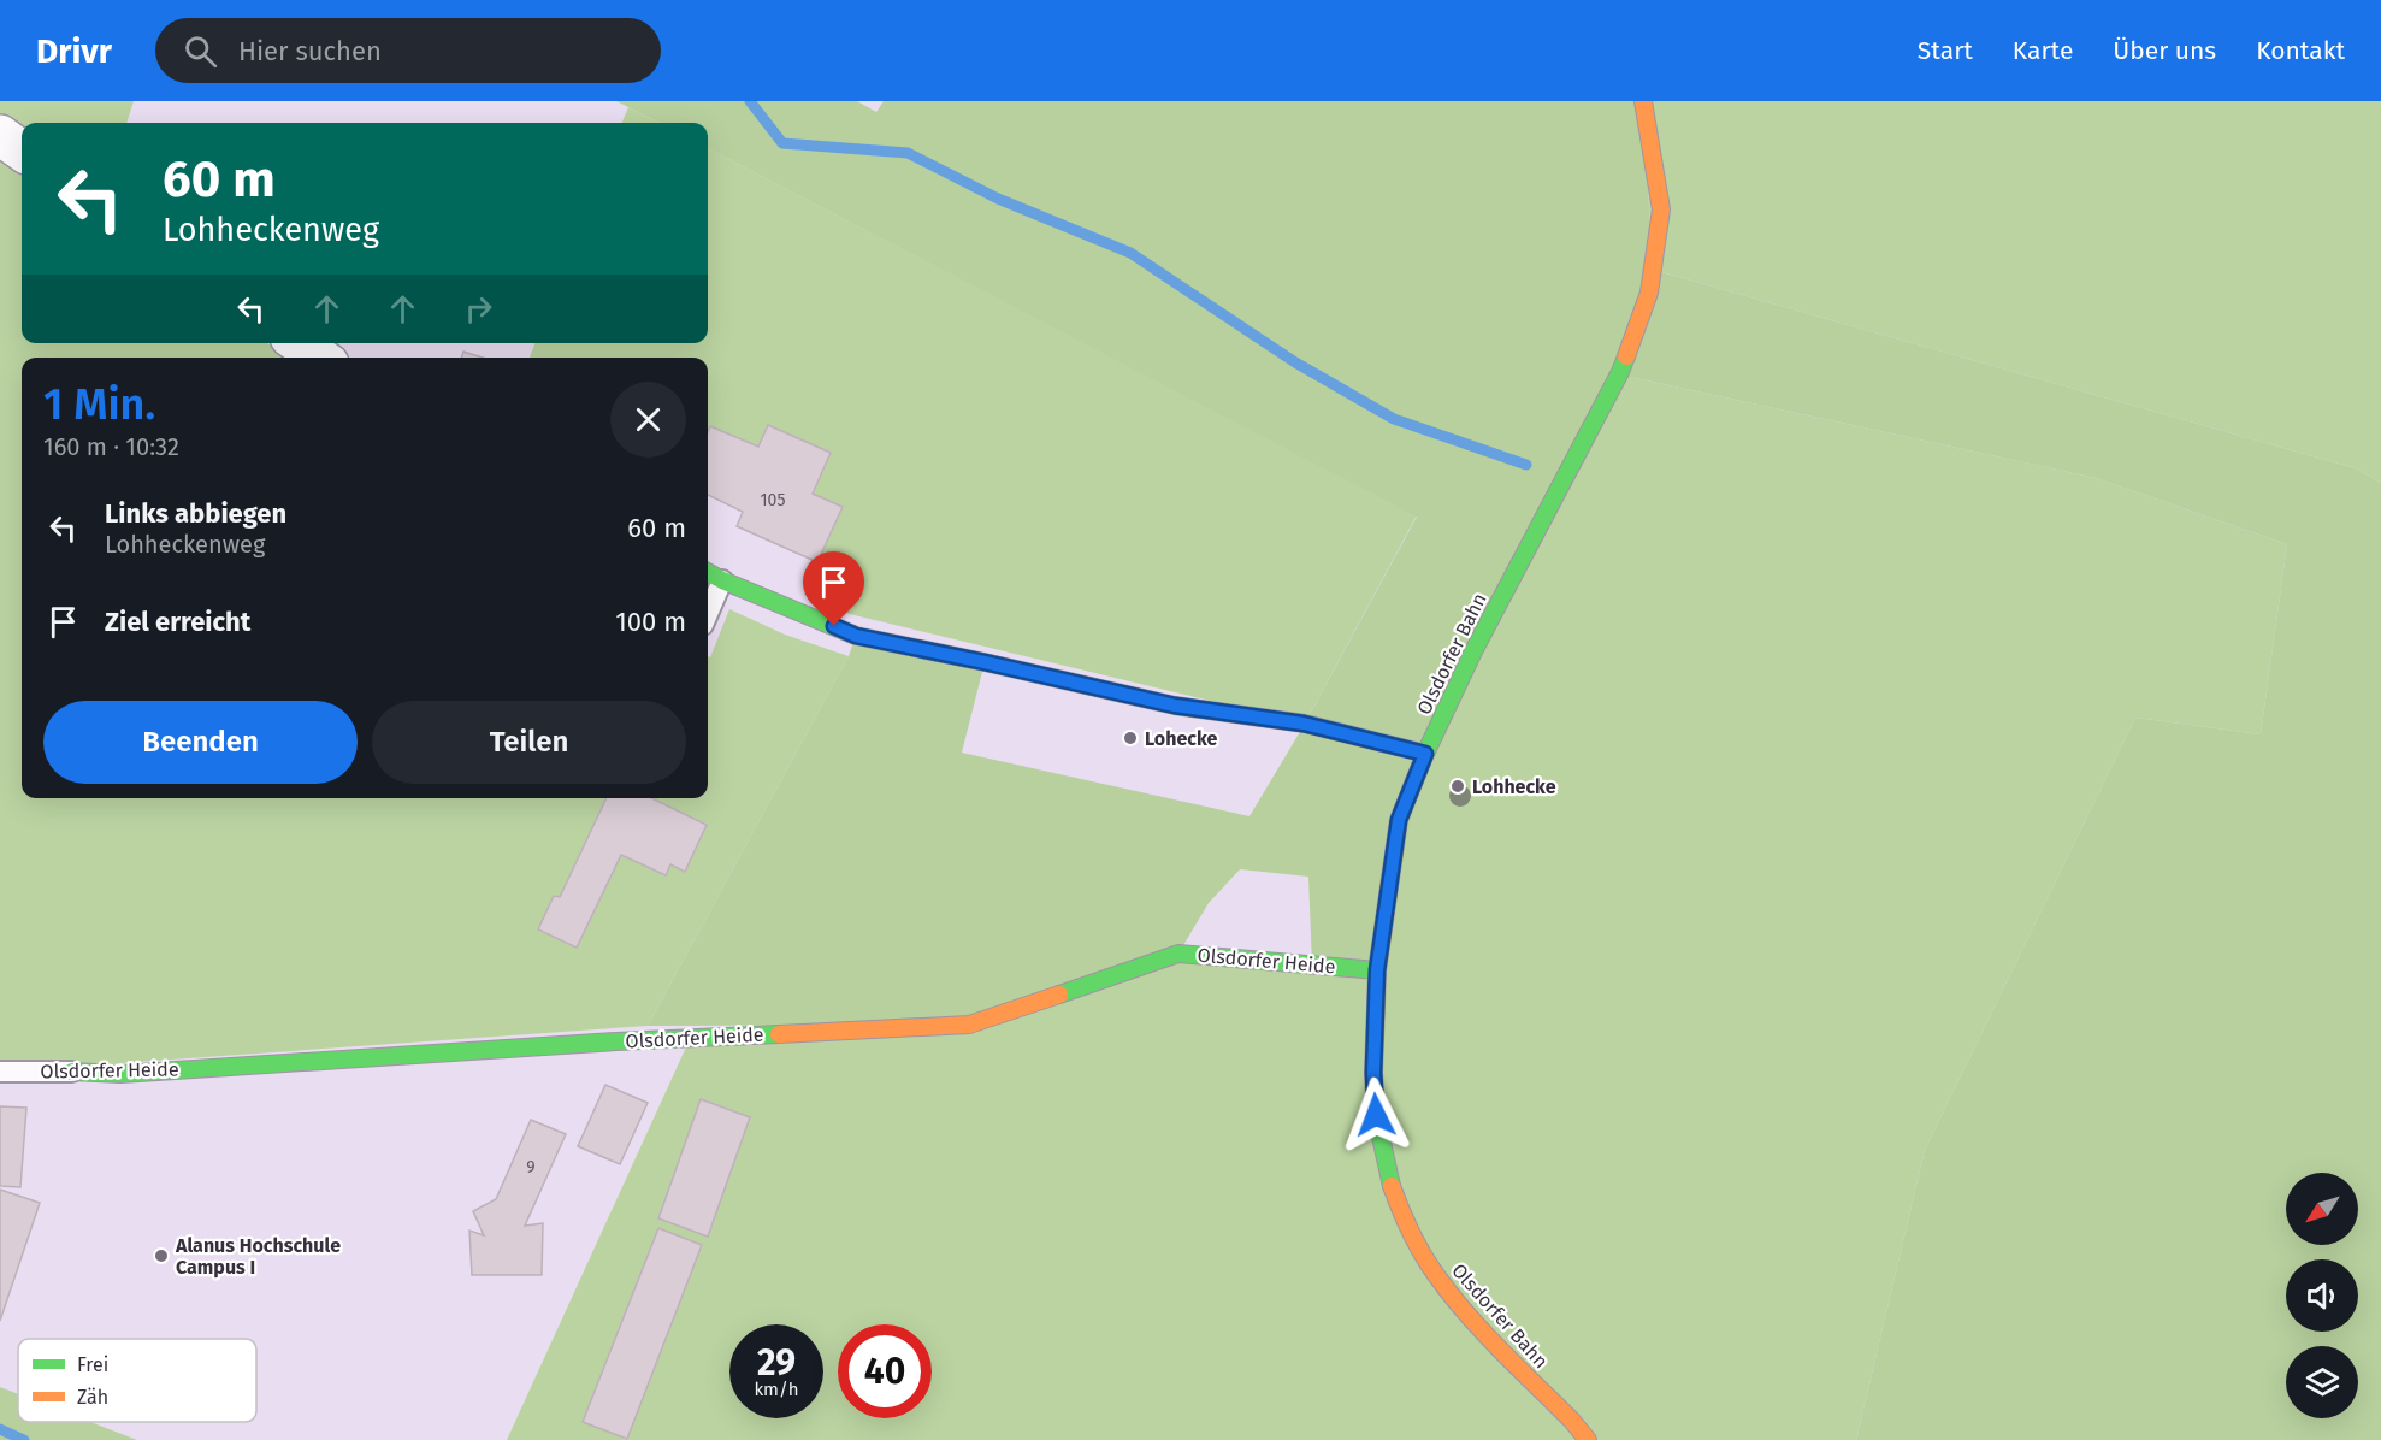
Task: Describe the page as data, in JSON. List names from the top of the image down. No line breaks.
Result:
{"streets":{"street":["Olsdorfer Bahn","Olsdorfer Heide"]},"crossings":[["Olsdorfer Bahn","Olsdorfer Heide"]],"places":["Lohecke","Lohhecke","Alanus Hochschule Campus I"],"house_numbers":["105","9"],"legend":["Frei","Zäh"],"north":"bottom left","page":{"header":"Drivr","search":"Hier suchen","nav":["Start","Karte","Über uns","Kontakt"],"turn":["60 m","Lohheckenweg"],"heading":["1 Min.","160 m · 10:32"],"list":[{"name":"Links abbiegen","note":"Lohheckenweg","value":"60 m"},{"name":"Ziel erreicht","value":"100 m"}],"buttons":["Beenden","Teilen"],"speed":"29 km/h","limit":"40"}}
